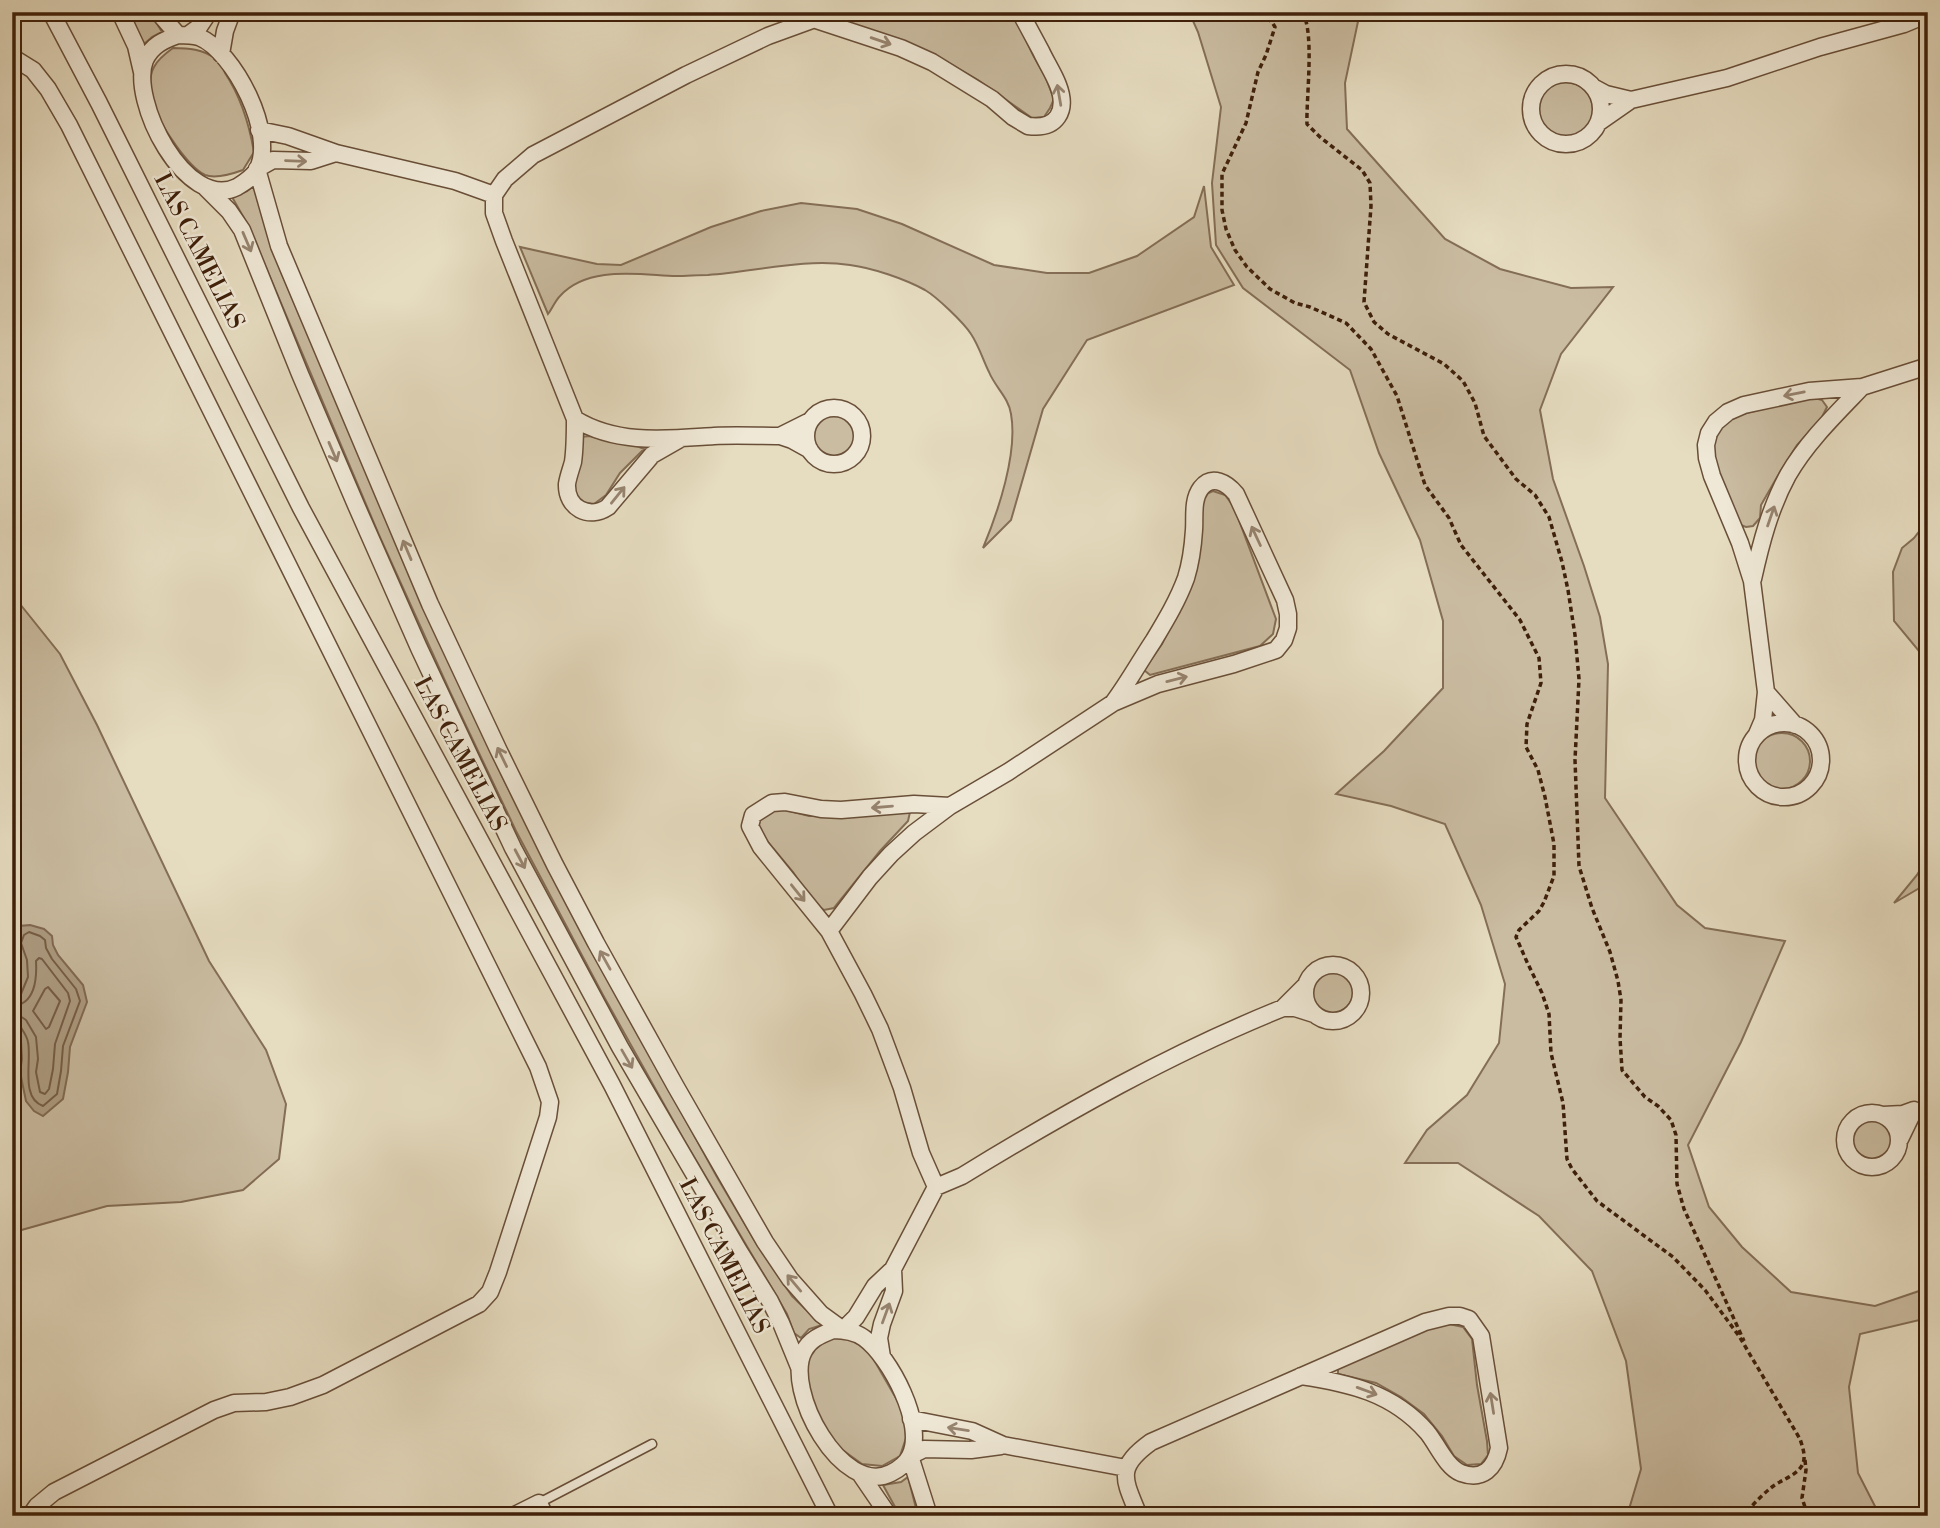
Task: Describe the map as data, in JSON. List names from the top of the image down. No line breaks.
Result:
{"streets":{"street":["LAS CAMELIAS"]}}
